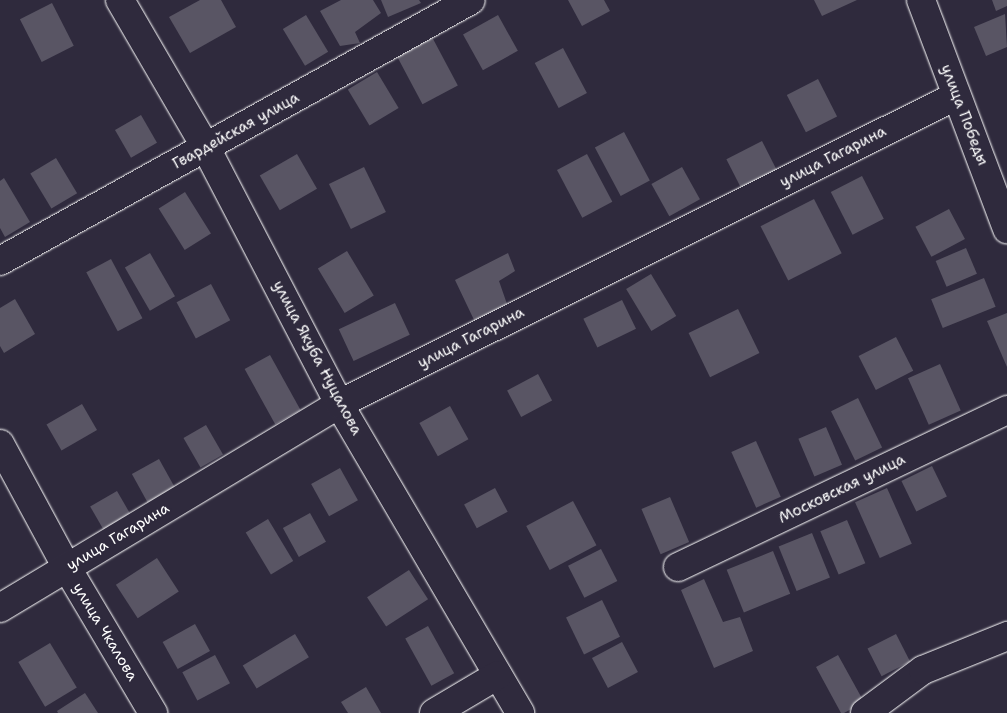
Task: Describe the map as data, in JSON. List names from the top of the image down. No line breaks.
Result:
{"streets":{"street":["улица Победы","Гвардейская улица","улица Гагарина","улица Якуба Нуцалова","Московская улица","улица Чкалова"]},"crossings":[["улица Победы","улица Гагарина"],["Гвардейская улица","улица Якуба Нуцалова"],["улица Гагарина","улица Якуба Нуцалова"],["улица Гагарина","улица Чкалова"]]}
